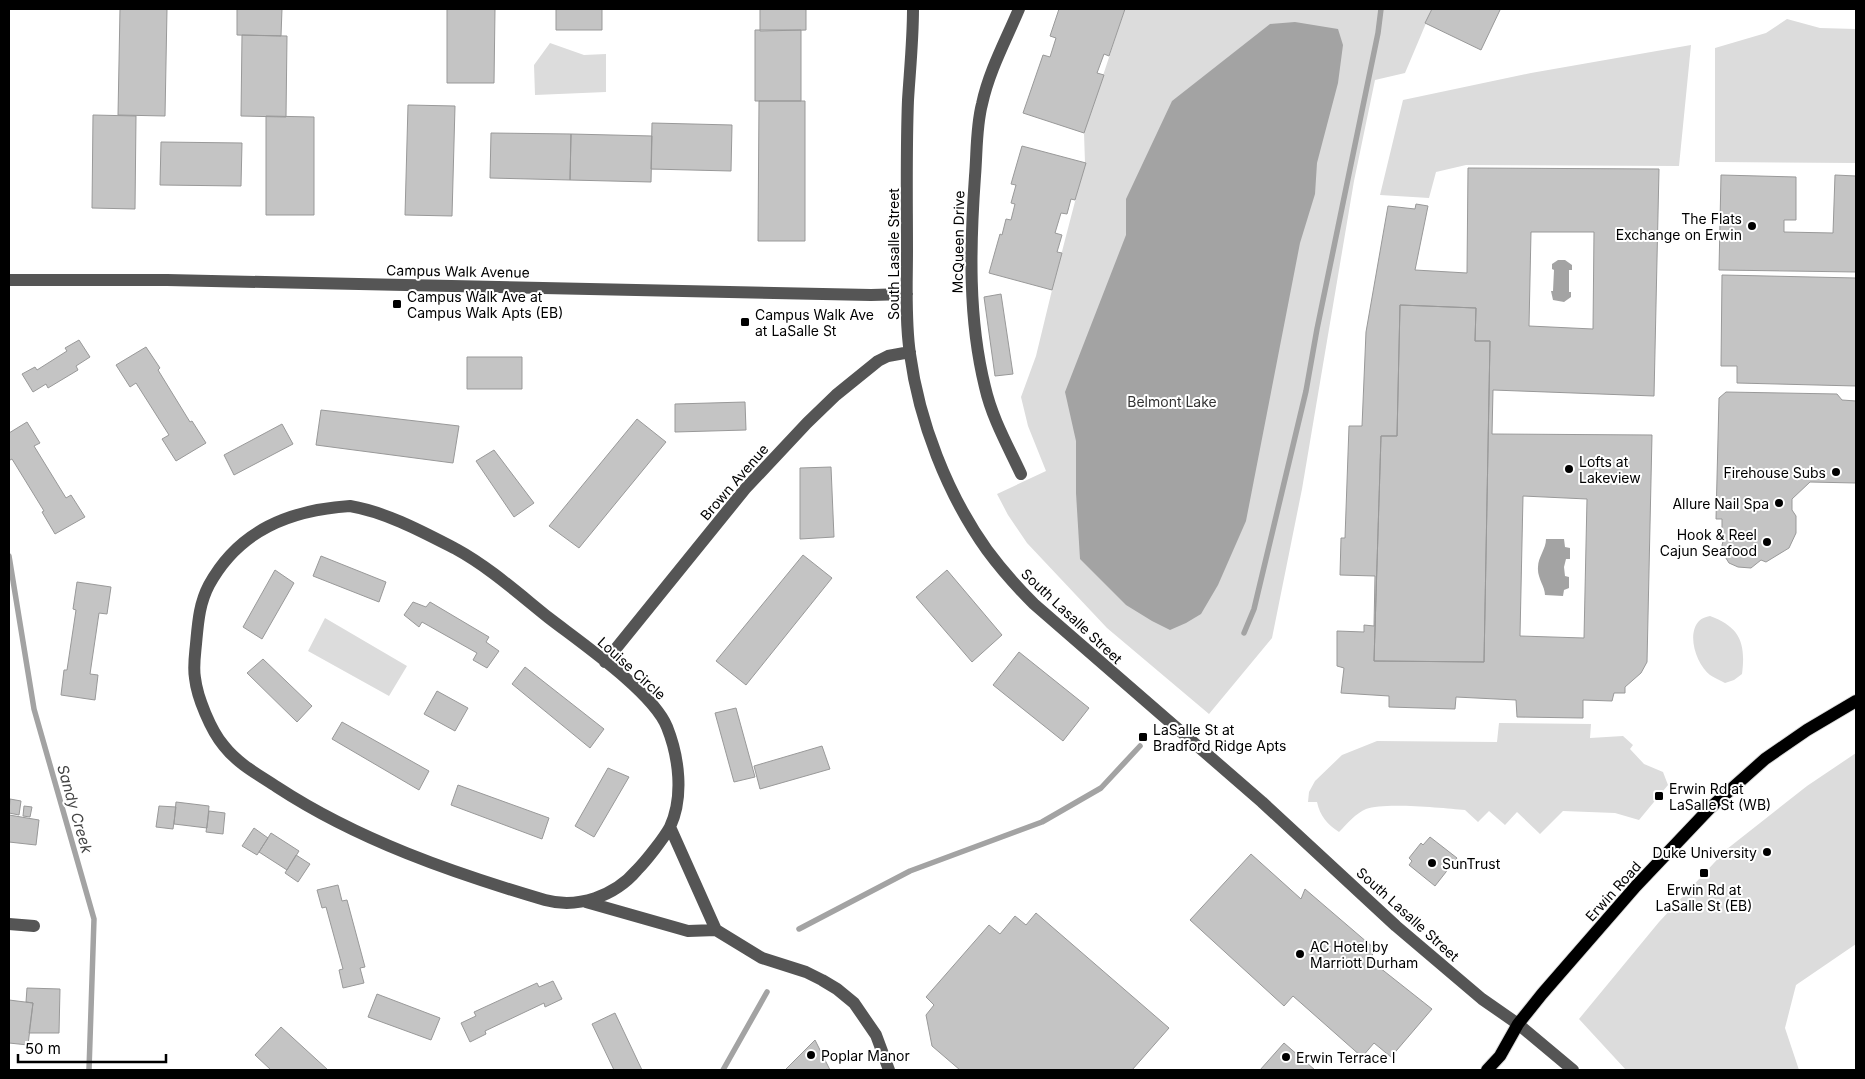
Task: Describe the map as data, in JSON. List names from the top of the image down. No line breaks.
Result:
{"streets":{"main road":["Erwin Road"],"street":["McQueen Drive","South Lasalle Street","Campus Walk Avenue","Brown Avenue","Louise Circle"]},"crossings":[["South Lasalle Street","Campus Walk Avenue"],["South Lasalle Street","Brown Avenue"],["South Lasalle Street","Erwin Road"],["Brown Avenue","Louise Circle"]],"water":["Sandy Creek"],"parks":["Belmont Lake"],"places":{"other":["The Flats Exchange on Erwin","Lofts at Lakeview","Firehouse Subs","Allure Nail Spa","Hook & Reel Cajun Seafood","Duke University","SunTrust","AC Hotel by Marriott Durham","Poplar Manor","Erwin Terrace I"],"transit":["Campus Walk Ave at Campus Walk Apts (EB)","Campus Walk Ave at LaSalle St","LaSalle St at Bradford Ridge Apts","Erwin Rd at LaSalle St (WB)","Erwin Rd at LaSalle St (EB)"]},"scale_bar":"50 m"}
